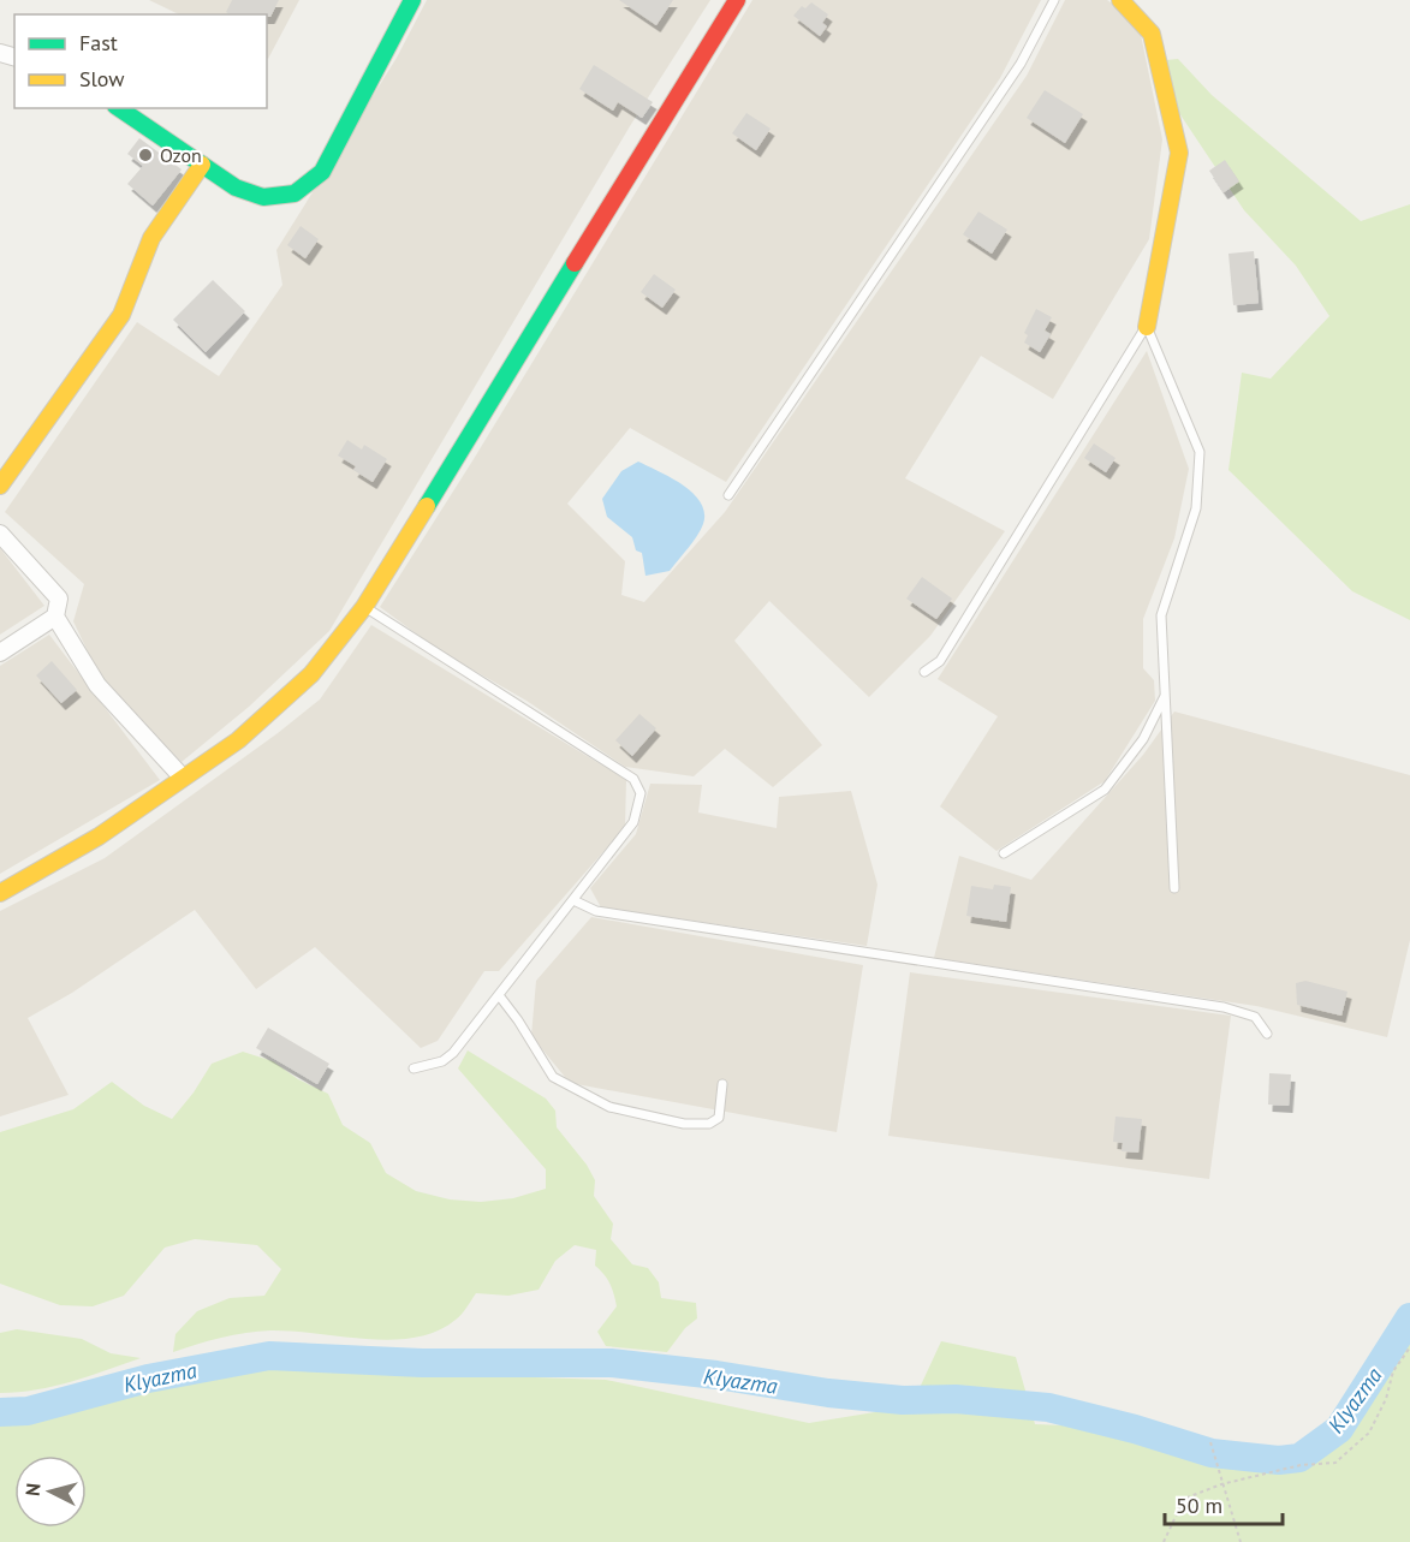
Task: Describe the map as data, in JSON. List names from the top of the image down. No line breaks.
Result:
{"water":["Klyazma"],"places":["Ozon"],"legend":["Fast","Slow"],"scale_bar":"50 m","north":"left"}
